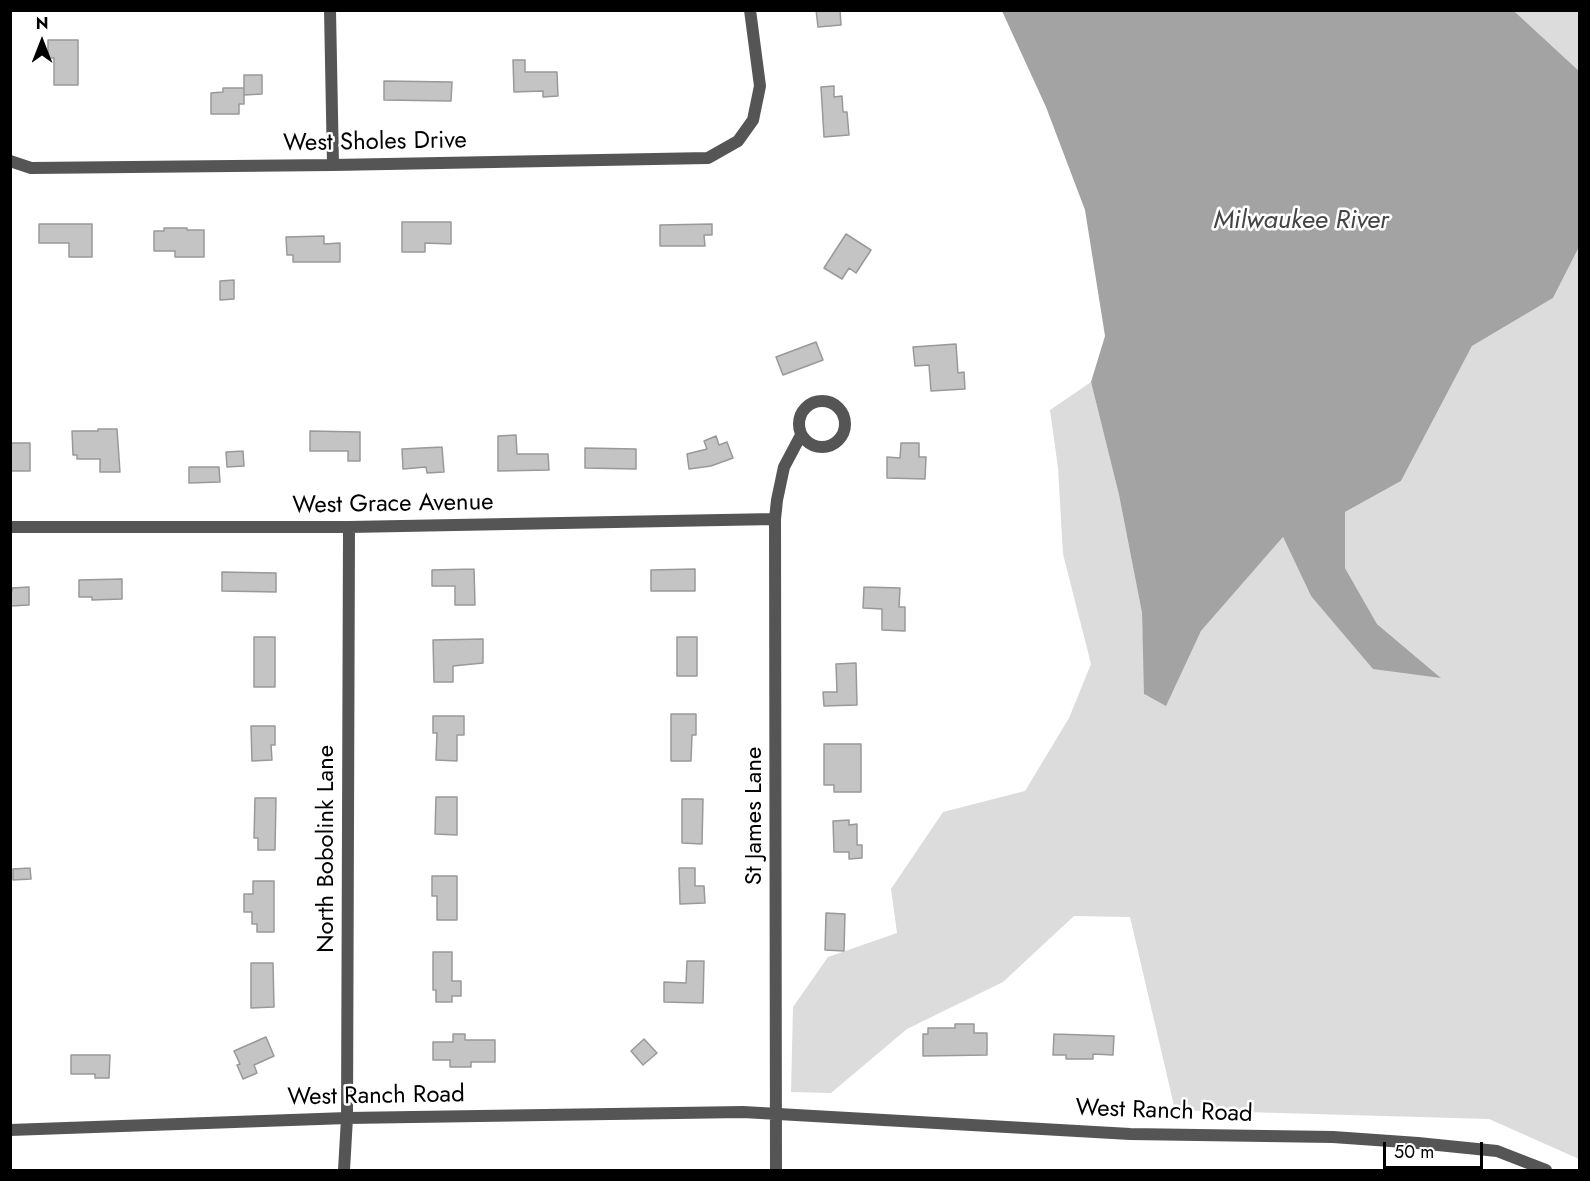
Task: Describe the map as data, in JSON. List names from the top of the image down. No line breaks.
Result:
{"streets":{"street":["West Sholes Drive","West Grace Avenue","St James Lane","North Bobolink Lane","West Ranch Road"]},"crossings":[["West Grace Avenue","St James Lane"],["West Grace Avenue","North Bobolink Lane"],["St James Lane","West Ranch Road"],["North Bobolink Lane","West Ranch Road"]],"water":["Milwaukee River"],"scale_bar":"50 m","north":"top"}
